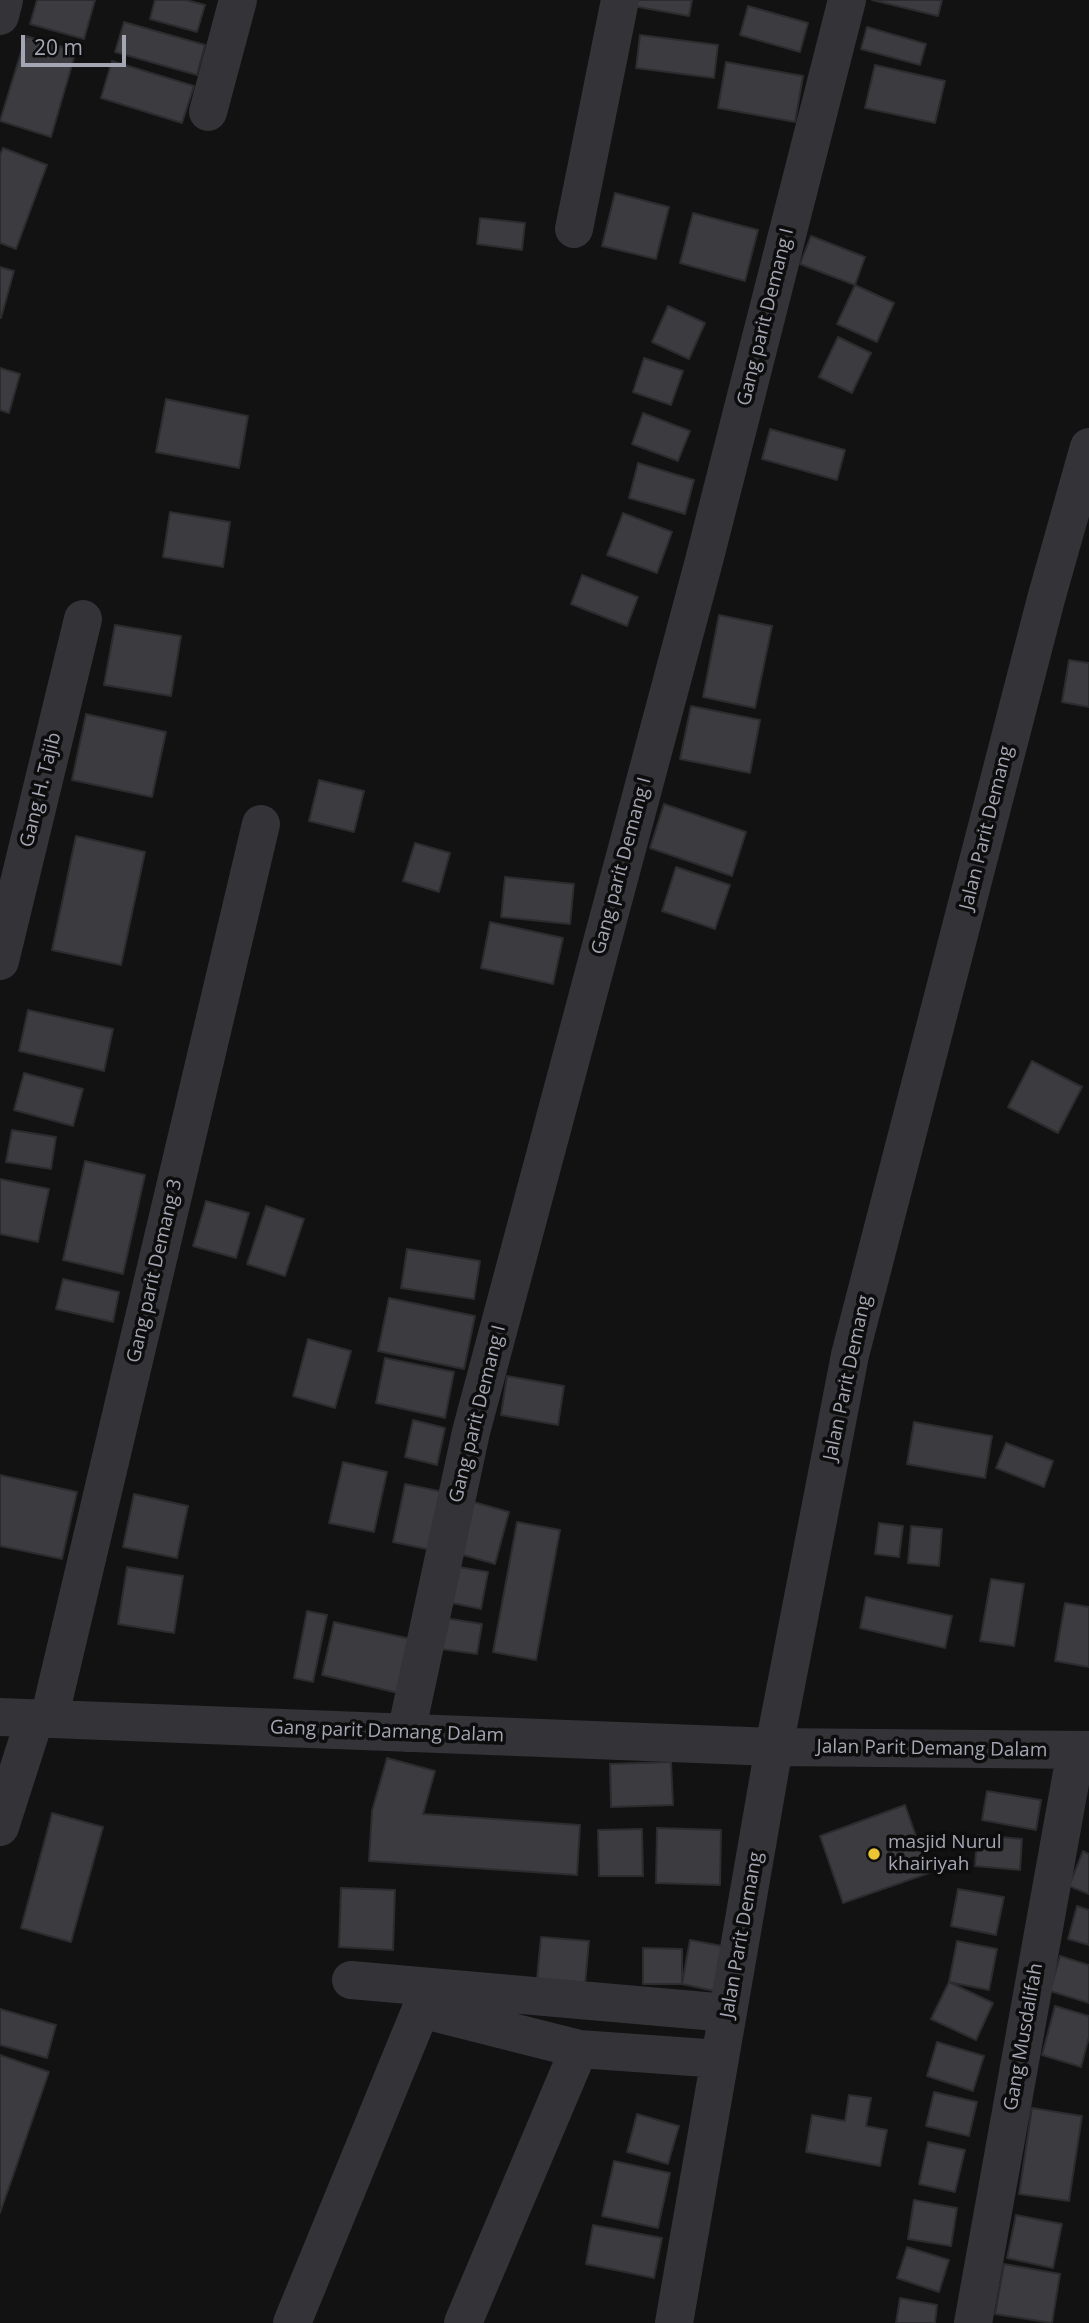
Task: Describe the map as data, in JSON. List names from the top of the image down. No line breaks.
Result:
{"streets":{"street":["Gang parit Demang I","Gang H. Tajib","Jalan Parit Demang","Gang parit Demang 3","Gang parit Damang Dalam","Jalan Parit Demang Dalam","Gang Musdalifah"]},"crossings":[["Gang parit Demang I","Gang parit Damang Dalam"],["Jalan Parit Demang","Gang parit Damang Dalam"],["Jalan Parit Demang","Jalan Parit Demang Dalam"],["Gang parit Demang 3","Gang parit Damang Dalam"],["Gang parit Damang Dalam","Jalan Parit Demang Dalam"],["Jalan Parit Demang Dalam","Gang Musdalifah"]],"places":["masjid Nurul khairiyah"],"scale_bar":"20 m"}
